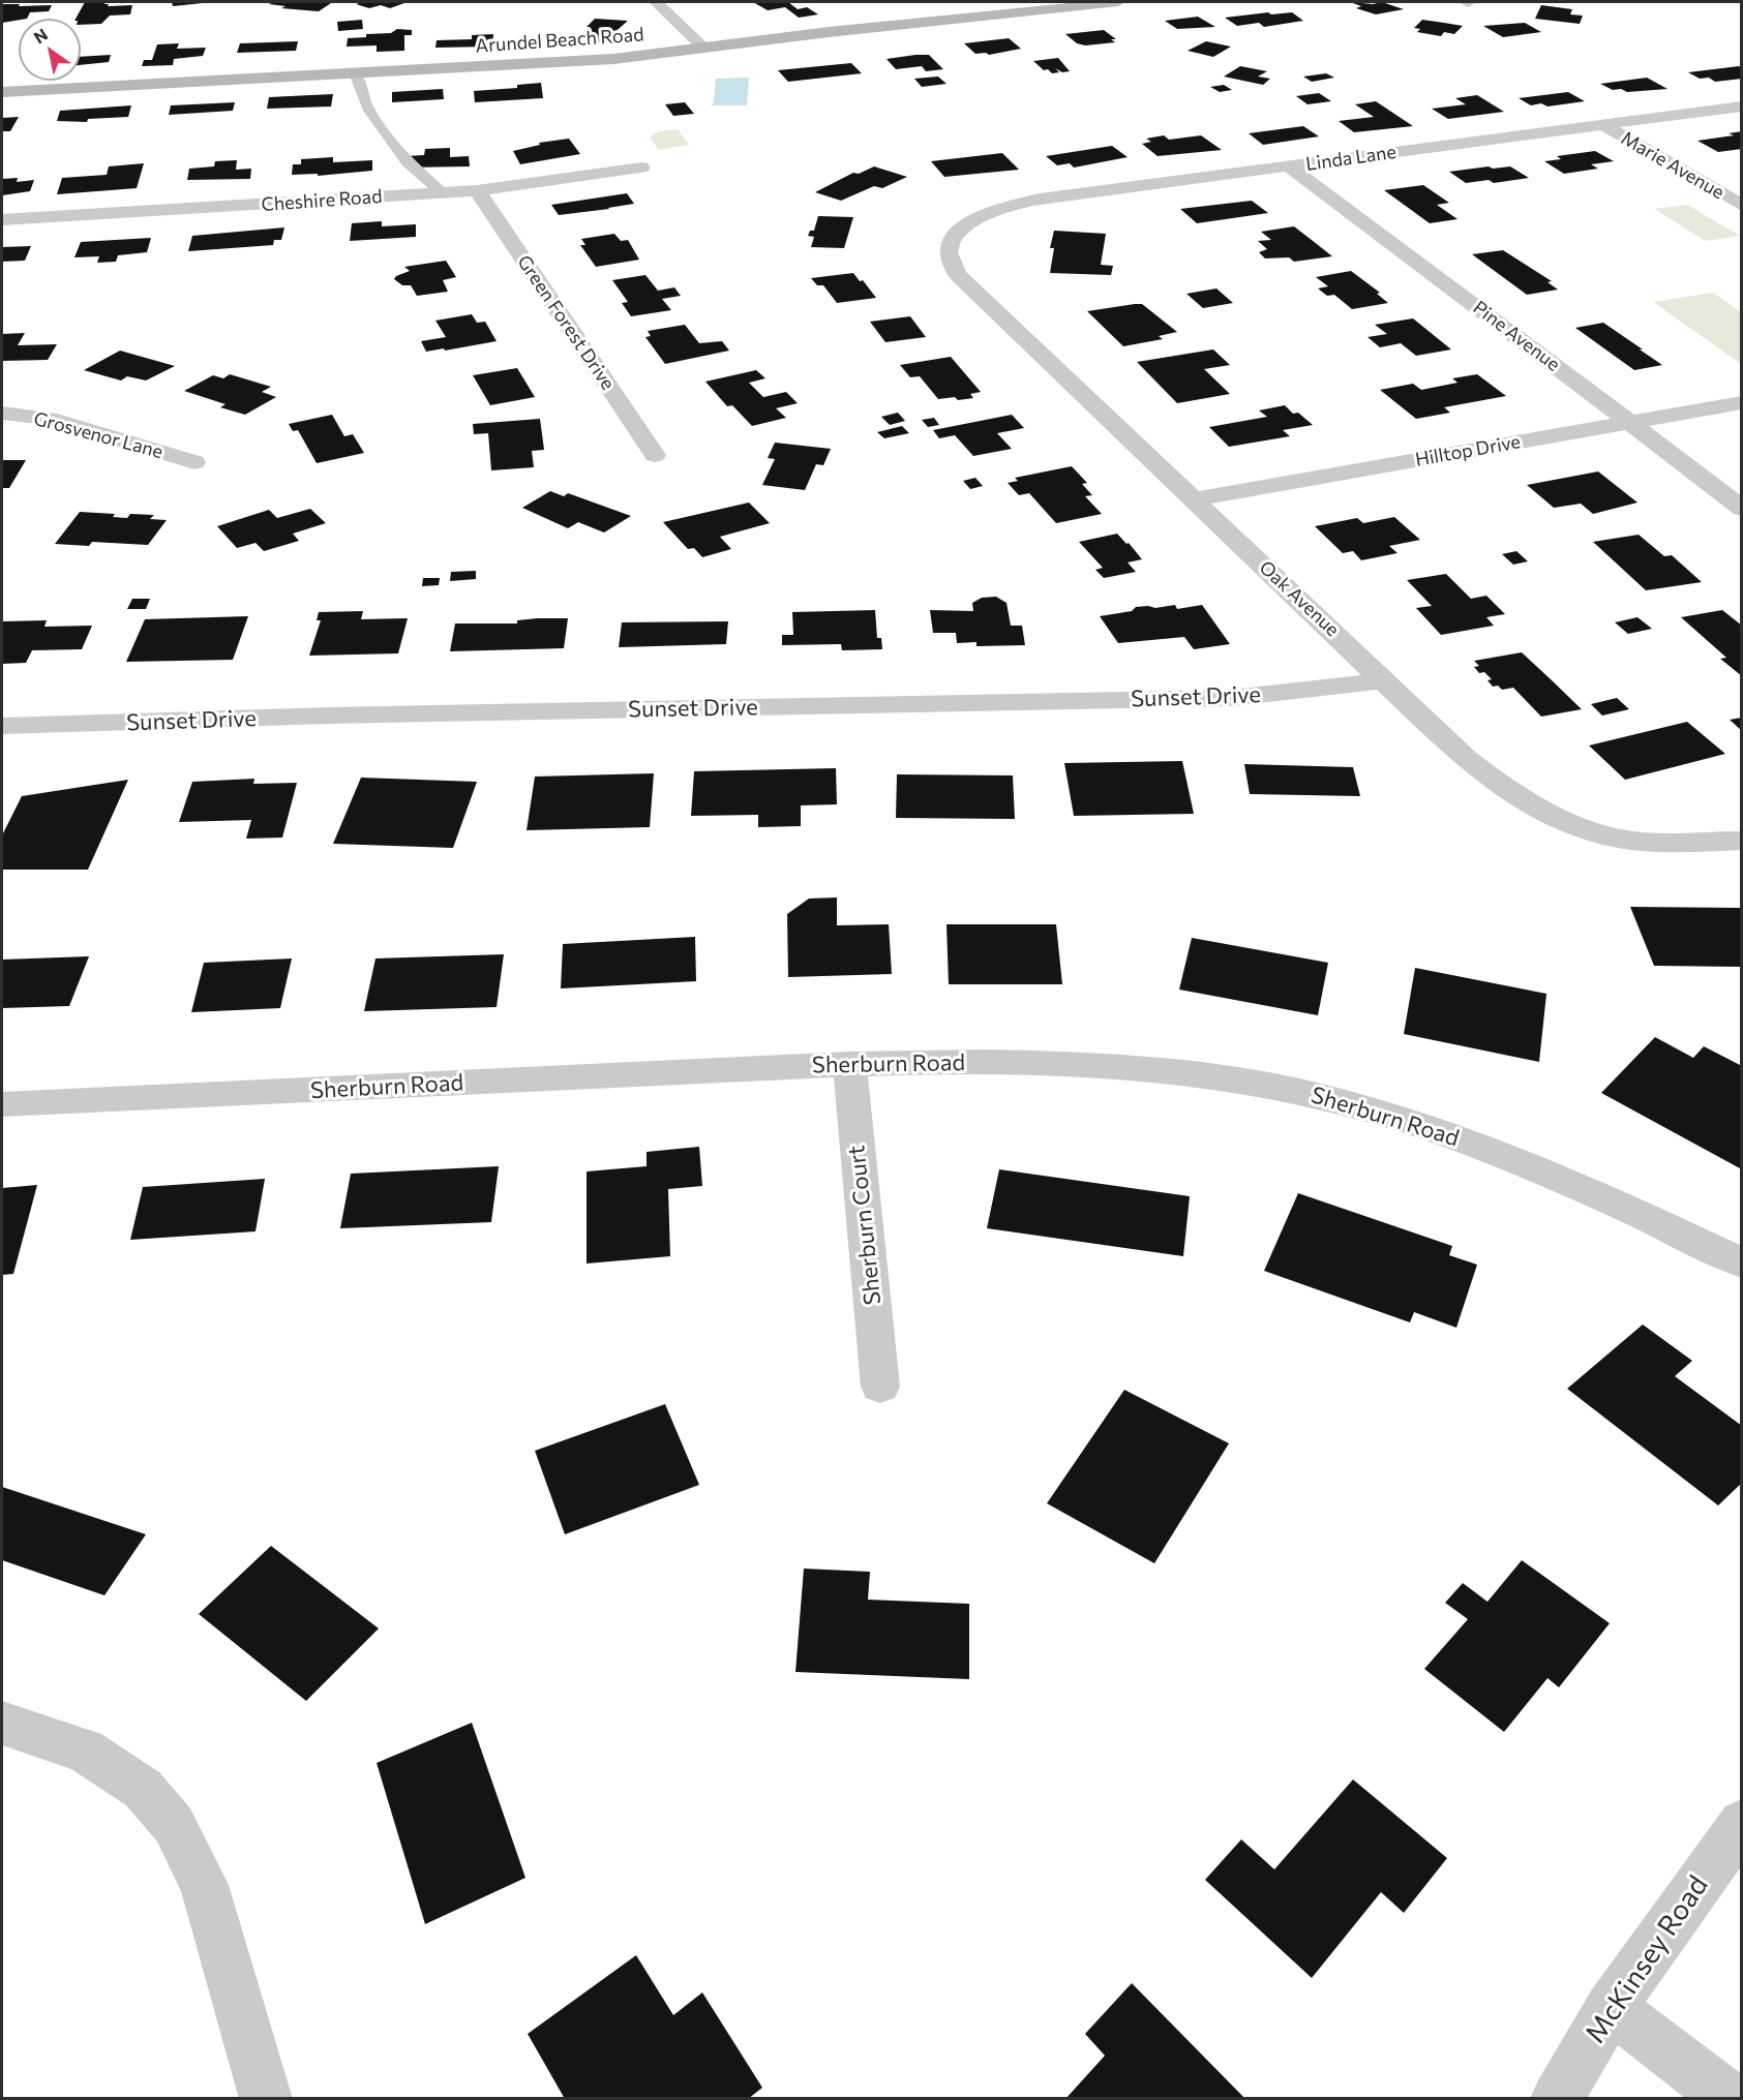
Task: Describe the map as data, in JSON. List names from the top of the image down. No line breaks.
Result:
{"streets":{"street":["Arundel Beach Road","Linda Lane","Marie Avenue","Cheshire Road","Green Forest Drive","Pine Avenue","Grosvenor Lane","Hilltop Drive","Oak Avenue","Sunset Drive","Sherburn Road","Sherburn Court","McKinsey Road"]},"crossings":[["Linda Lane","Marie Avenue"],["Linda Lane","Pine Avenue"],["Linda Lane","Oak Avenue"],["Cheshire Road","Green Forest Drive"],["Pine Avenue","Hilltop Drive"],["Hilltop Drive","Oak Avenue"],["Oak Avenue","Sunset Drive"],["Sherburn Road","Sherburn Court"]],"north":"top left"}
